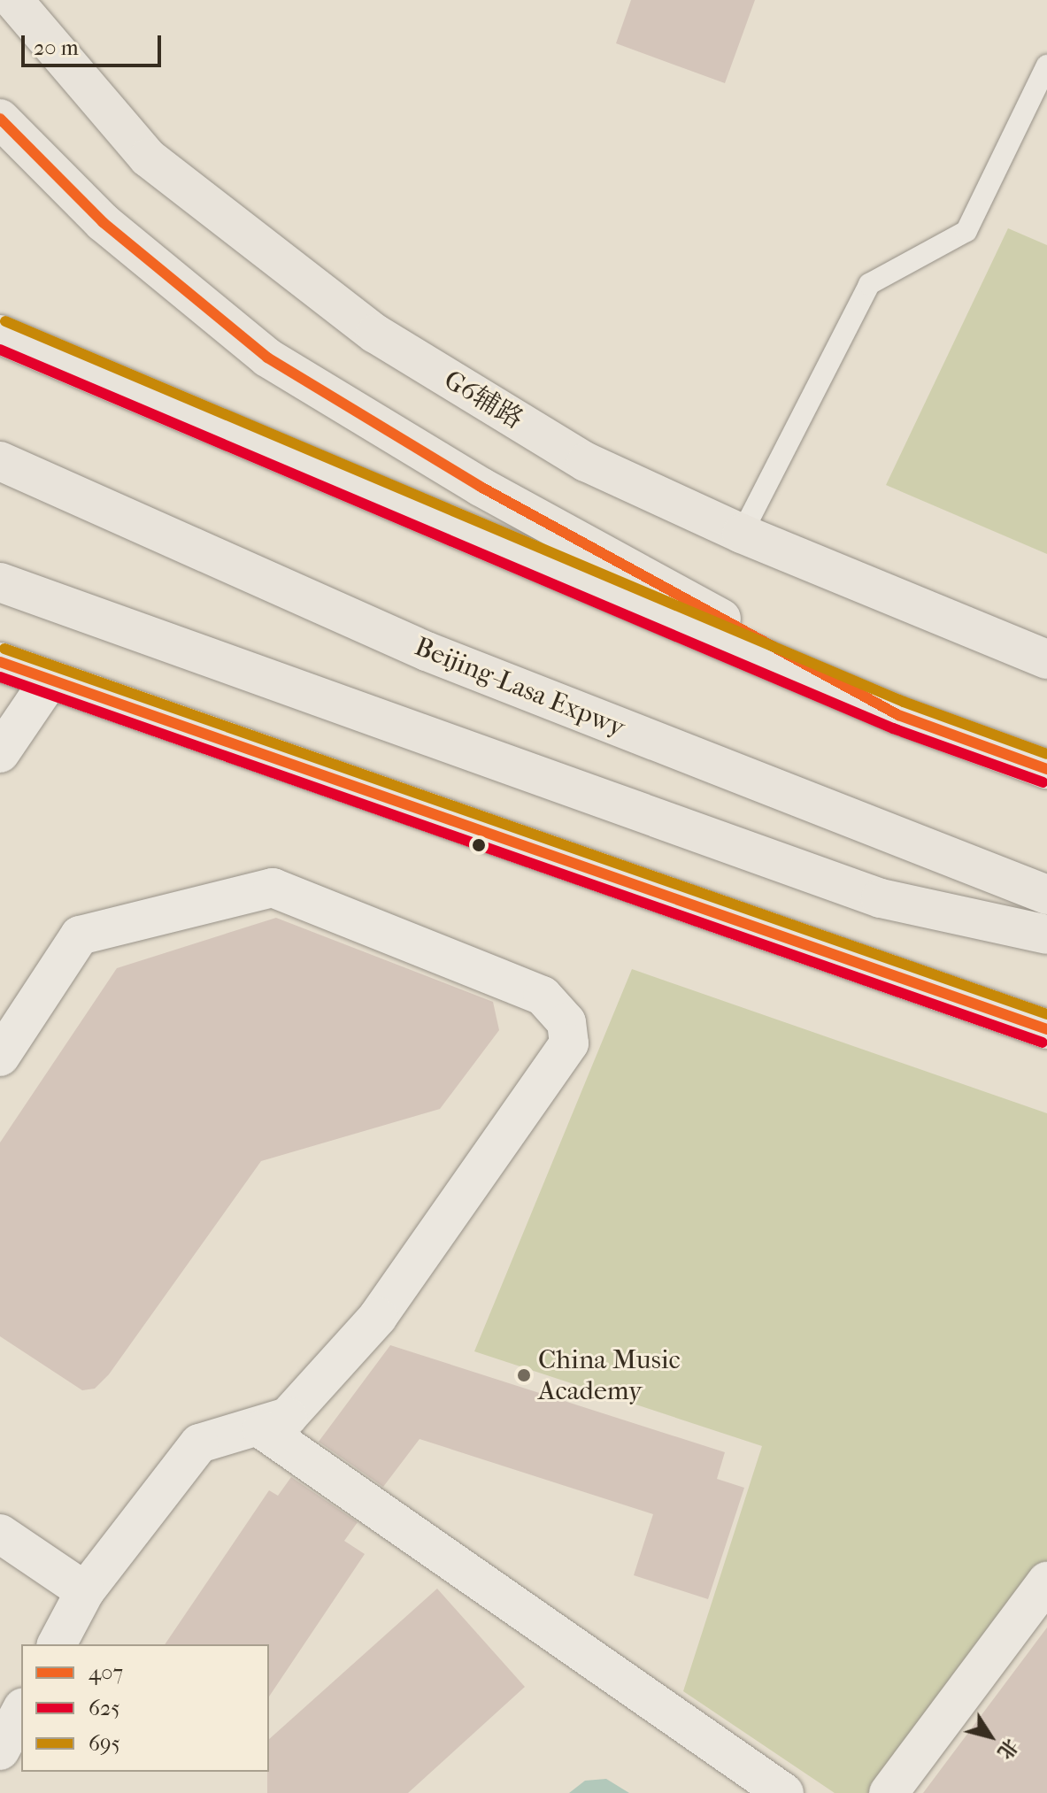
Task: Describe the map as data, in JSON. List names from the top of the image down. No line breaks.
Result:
{"streets":{"main road":["G6辅路","Beijing-Lasa Expwy"]},"places":["China Music Academy"],"lines":["transit line 407","transit line 695","transit line 625"],"legend":["407","625","695"],"scale_bar":"20 m","north":"bottom right"}
